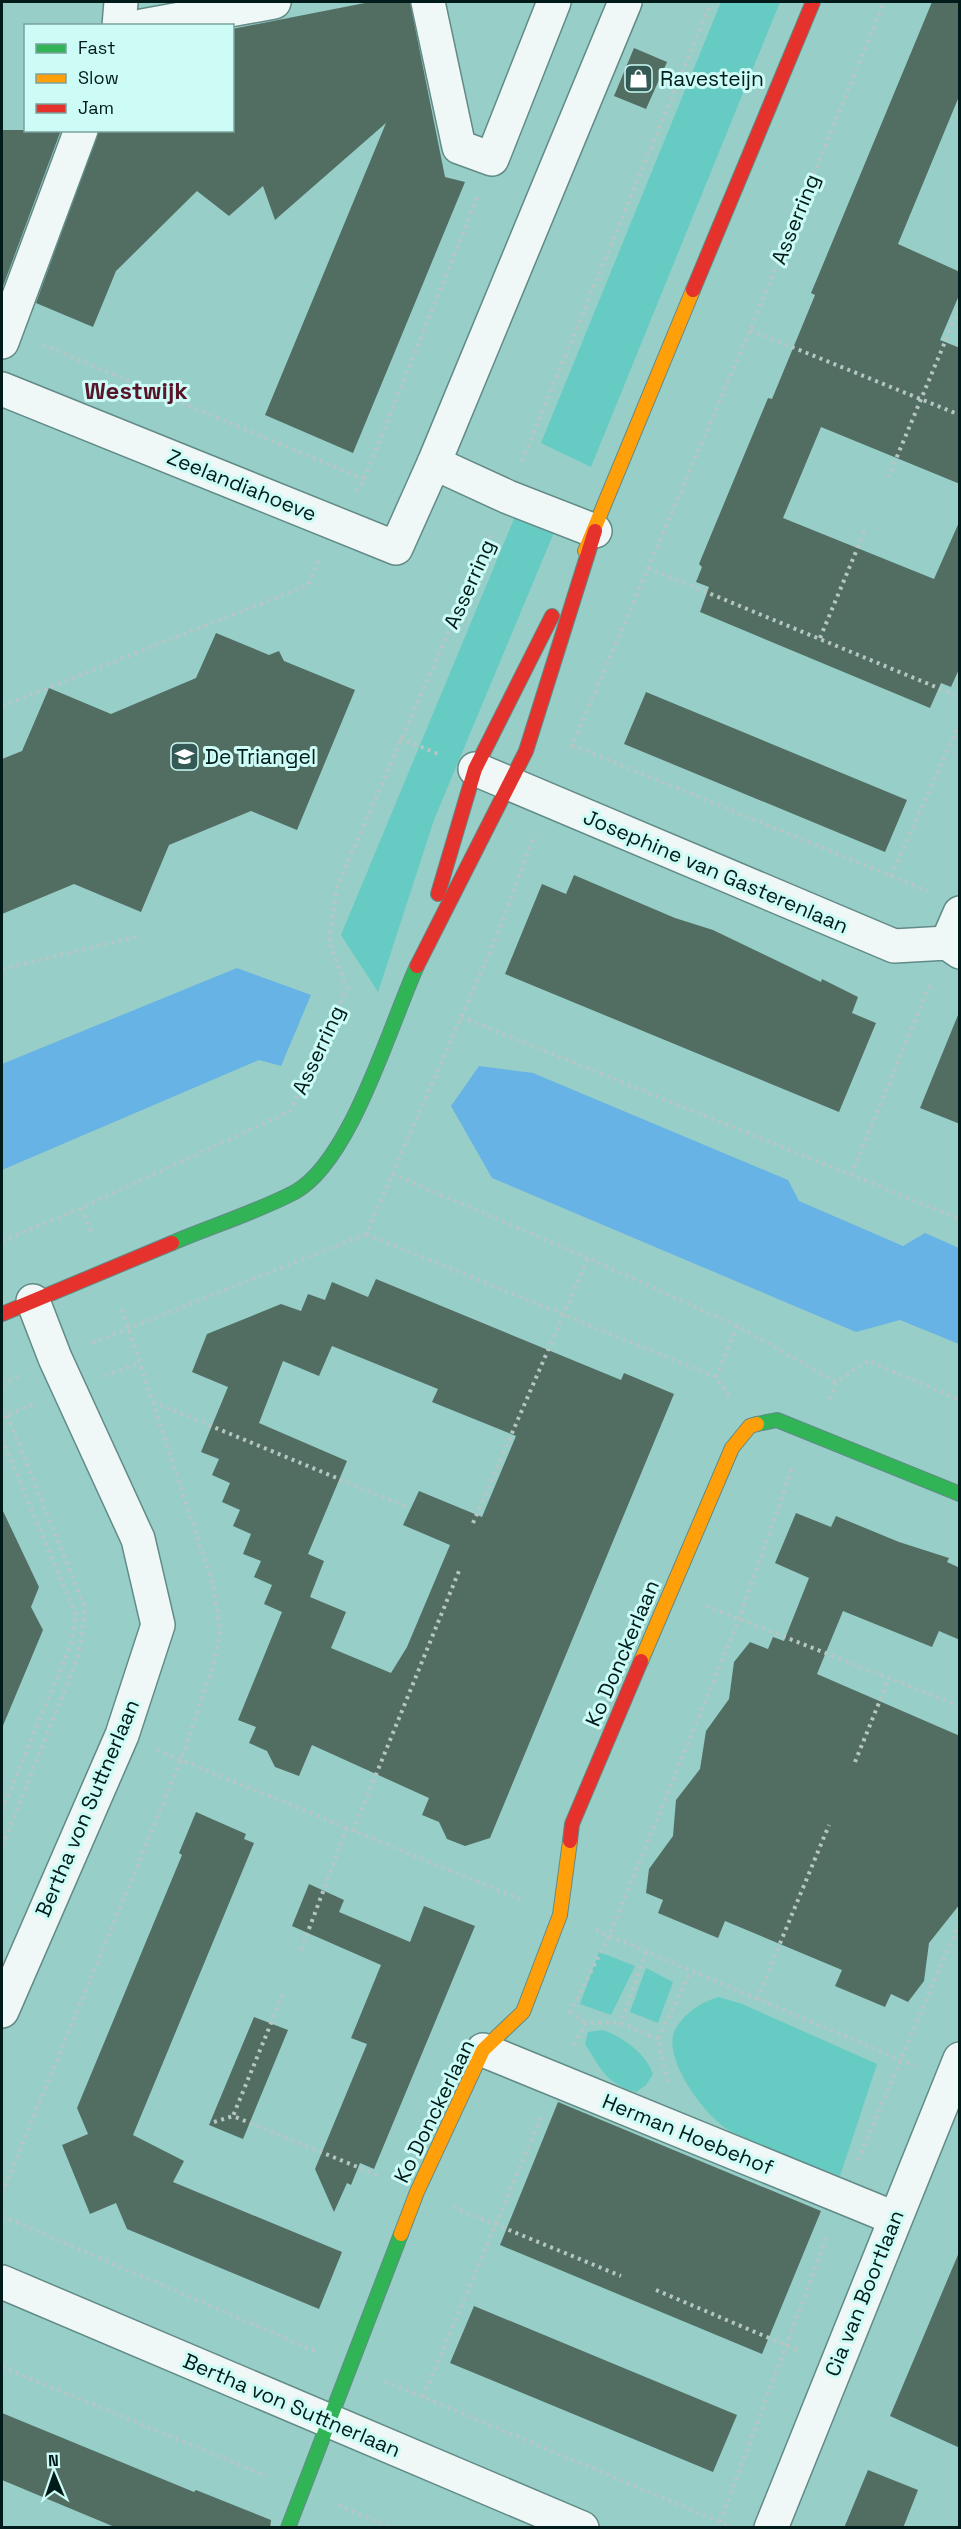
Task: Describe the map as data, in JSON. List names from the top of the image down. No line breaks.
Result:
{"streets":{"street":["Zeelandiahoeve","Josephine van Gasterenlaan","Ko Donckerlaan","Bertha von Suttnerlaan","Herman Hoebehof","Cia van Boortlaan"],"path":["Asserring"]},"crossings":[["Asserring","Josephine van Gasterenlaan"],["Ko Donckerlaan","Bertha von Suttnerlaan"],["Ko Donckerlaan","Herman Hoebehof"],["Herman Hoebehof","Cia van Boortlaan"]],"districts":["Westwijk"],"places":{"shop":["Ravesteijn"],"school or university":["De Triangel"]},"legend":["Fast","Slow","Jam"],"north":"top"}
